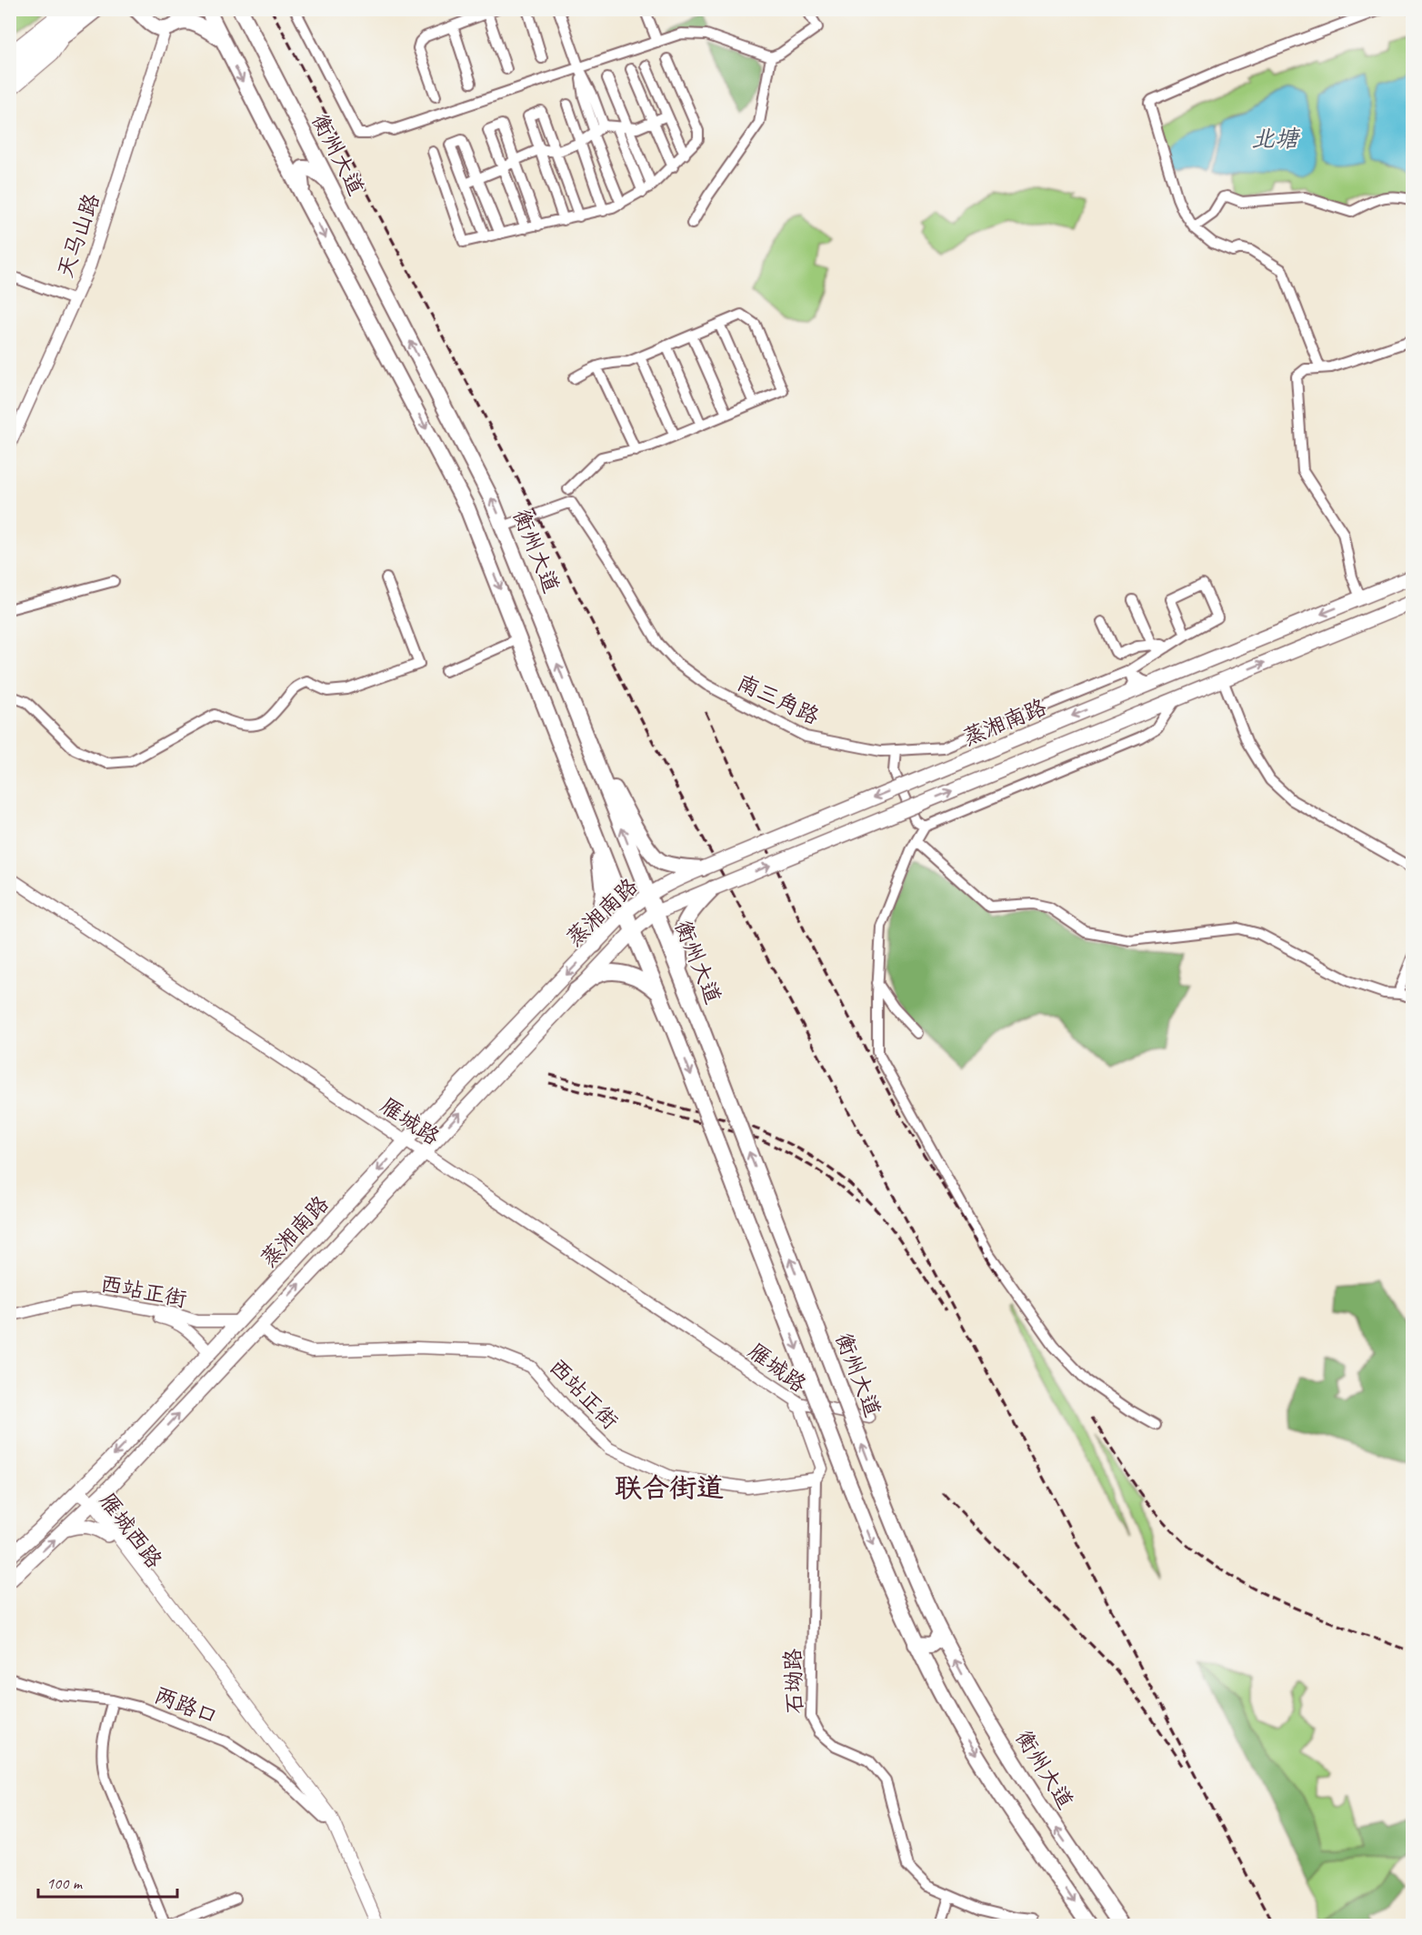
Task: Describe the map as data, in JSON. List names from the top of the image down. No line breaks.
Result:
{"streets":{"highway":["衡州大道"],"main road":["蒸湘南路","雁城西路"],"street":["天马山路","南三角路","雁城路","西站正街","石坳路","两路口"]},"crossings":[["衡州大道","南三角路"],["衡州大道","蒸湘南路"],["蒸湘南路","雁城路"],["蒸湘南路","西站正街"],["蒸湘南路","雁城西路"],["雁城路","西站正街"],["雁城路","石坳路"],["西站正街","石坳路"],["雁城西路","两路口"]],"districts":["联合街道"],"water":["北塘"],"scale_bar":"100 m"}
